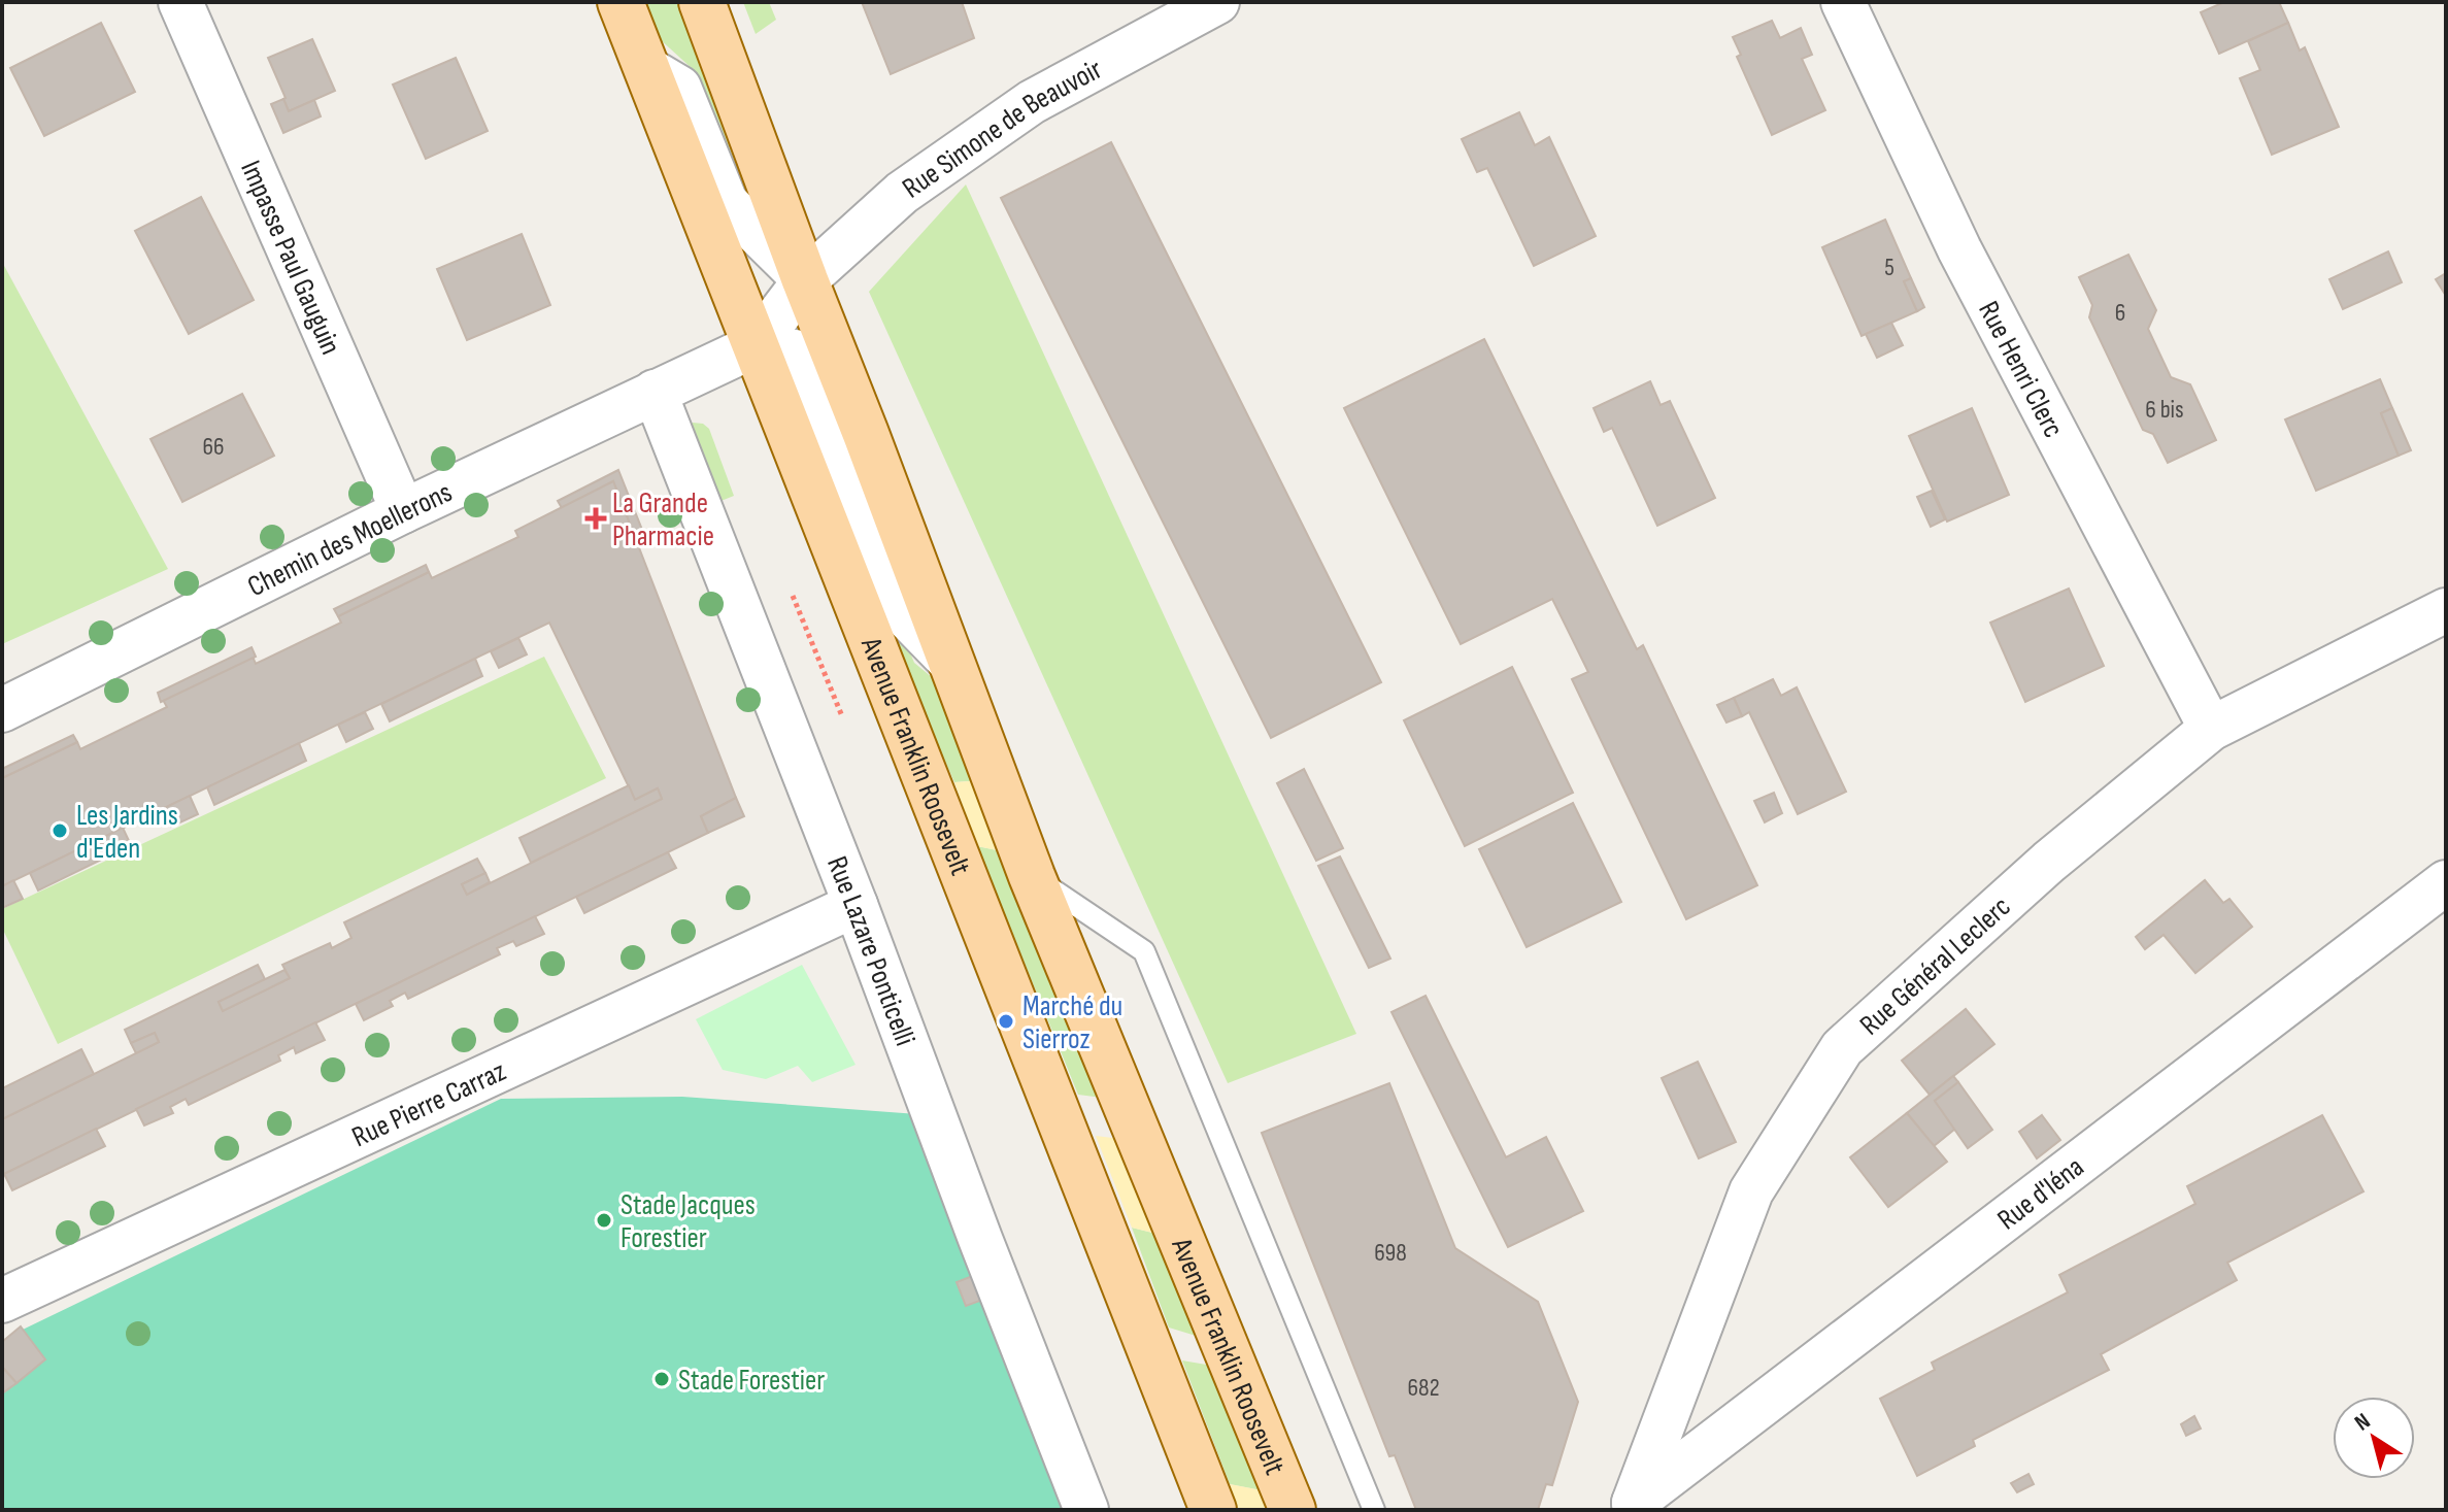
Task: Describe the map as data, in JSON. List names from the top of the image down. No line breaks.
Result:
{"streets":{"main road":["Avenue Franklin Roosevelt"],"street":["Rue Simone de Beauvoir","Impasse Paul Gauguin","Rue Henri Clerc","Chemin des Moellerons","Rue Lazare Ponticelli","Rue Général Leclerc","Rue Pierre Carraz","Rue d'Iéna"]},"crossings":[["Rue Simone de Beauvoir","Chemin des Moellerons"],["Rue Simone de Beauvoir","Avenue Franklin Roosevelt"],["Impasse Paul Gauguin","Chemin des Moellerons"],["Rue Henri Clerc","Rue Général Leclerc"],["Chemin des Moellerons","Avenue Franklin Roosevelt"],["Chemin des Moellerons","Rue Lazare Ponticelli"],["Rue Lazare Ponticelli","Rue Pierre Carraz"],["Rue Général Leclerc","Rue d'Iéna"]],"places":{"health":["La Grande Pharmacie"],"other":["Les Jardins d'Eden","Marché du Sierroz","Stade Jacques Forestier","Stade Forestier"]},"house_numbers":["5","6","6 bis","66","698","682"],"north":"top left"}
